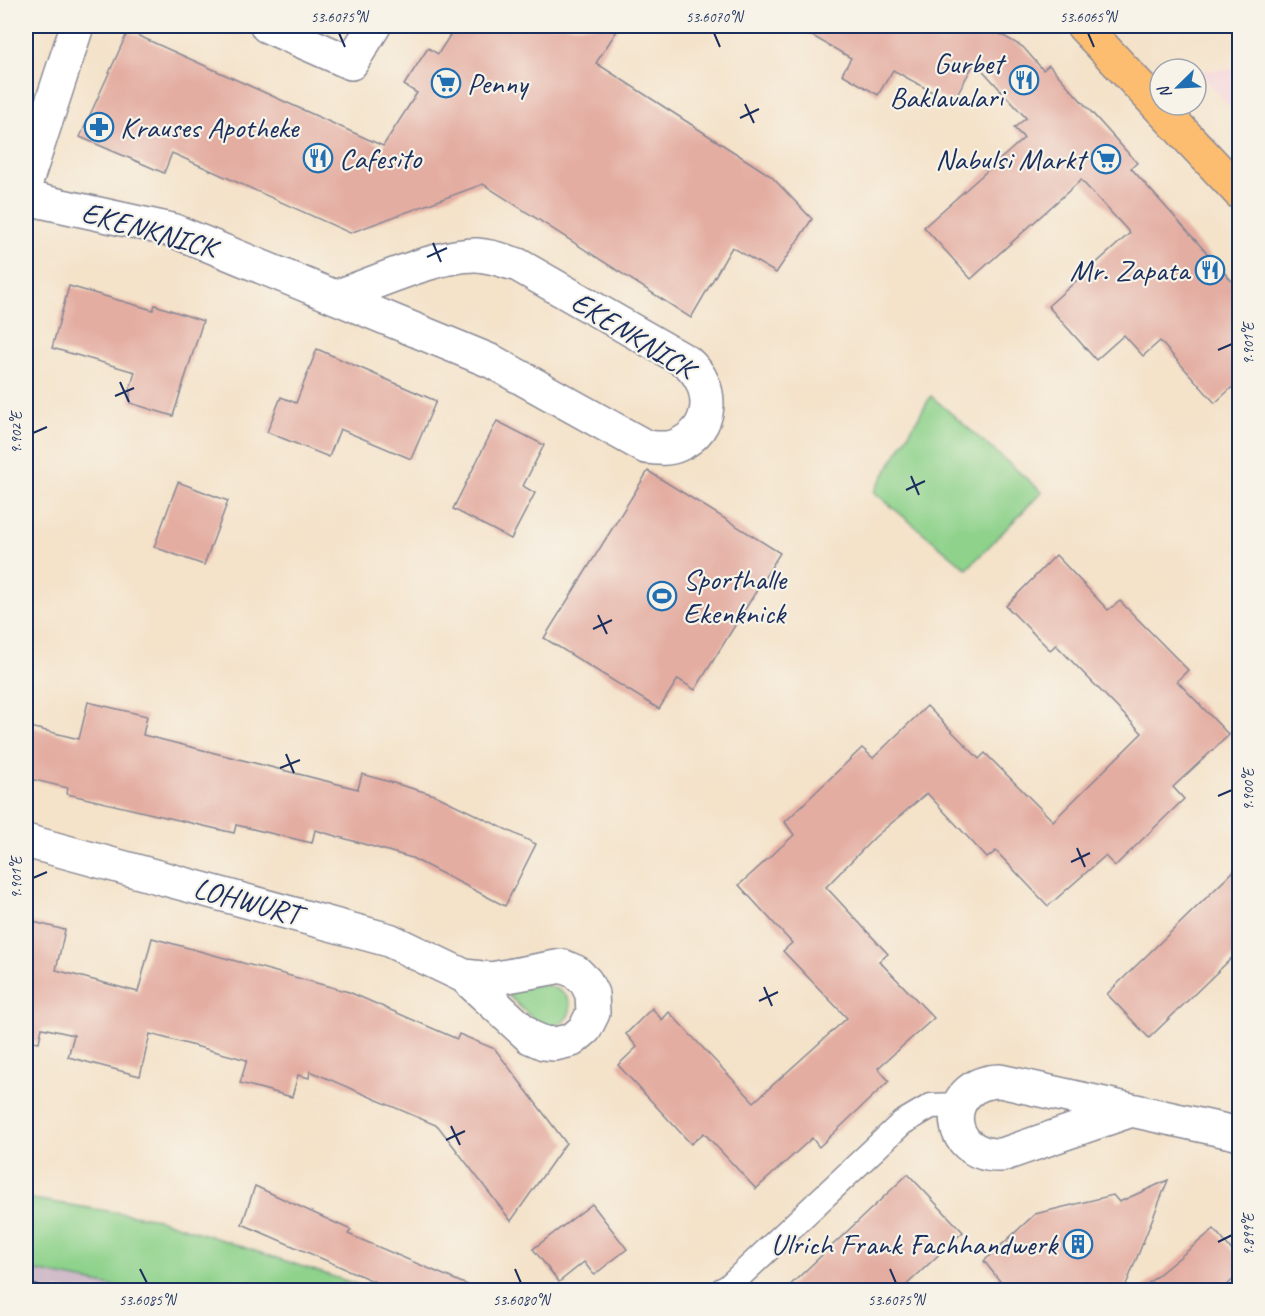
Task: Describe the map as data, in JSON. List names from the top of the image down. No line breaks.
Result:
{"streets":{"street":["EKENKNICK","LOHWURT"]},"places":{"restaurant":["Gurbet Baklavalari","Cafesito","Mr. Zapata"],"supermarket":["Penny","Nabulsi Markt"],"pharmacy":["Krauses Apotheke"],"sports":["Sporthalle Ekenknick"],"building":["Ulrich Frank Fachhandwerk"]},"north":"bottom left","coordinates":["53.6075°N","53.6070°N","53.6065°N","9.901°E","9.902°E","9.900°E","9.899°E","53.6085°N","53.6080°N"]}
